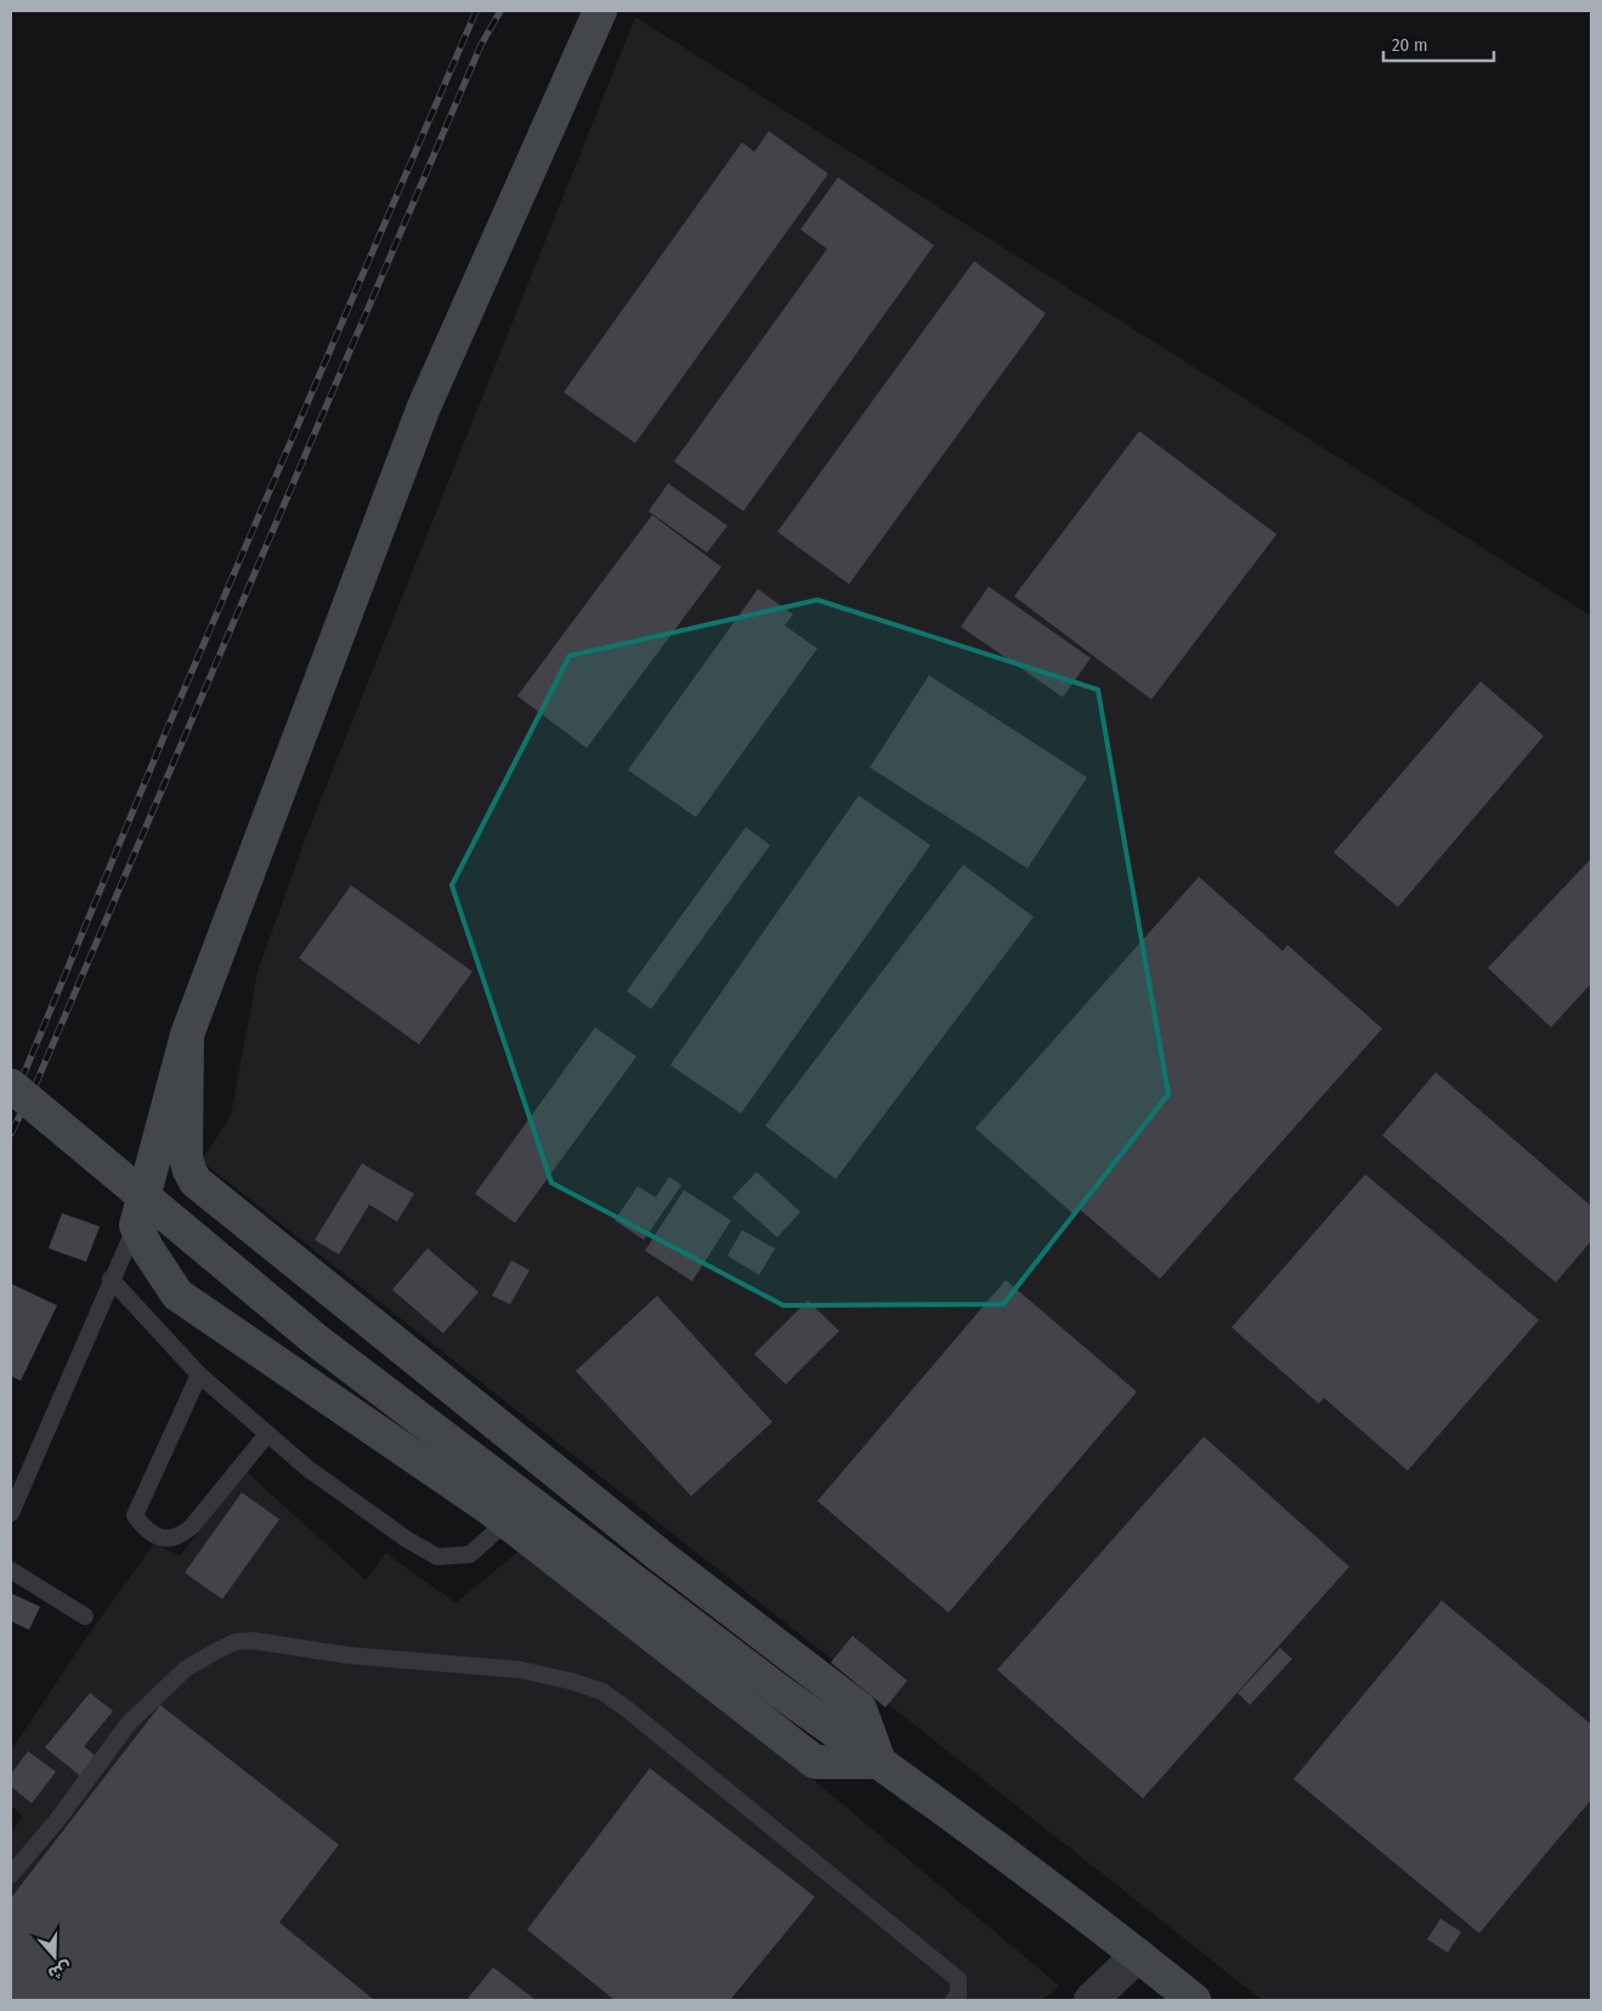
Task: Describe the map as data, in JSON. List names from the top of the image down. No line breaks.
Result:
{"scale_bar":"20 m","north":"bottom"}
